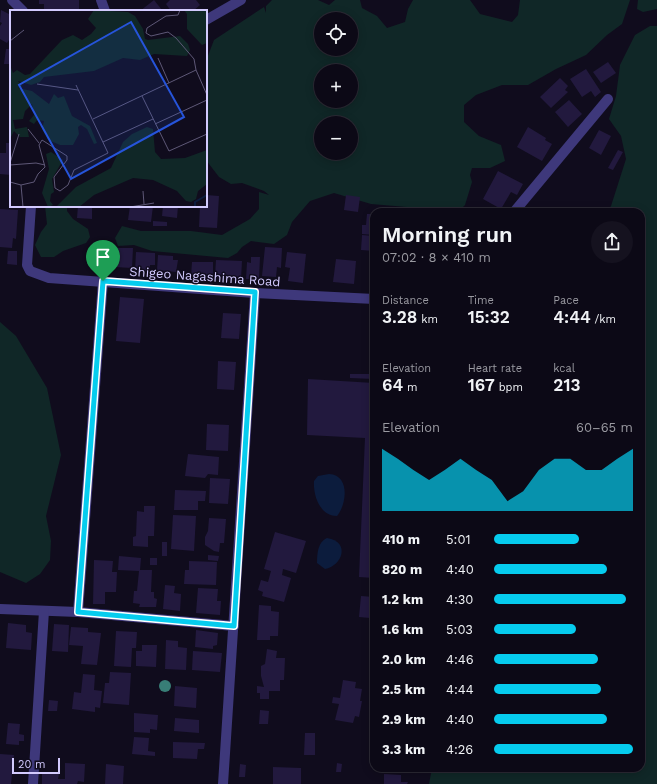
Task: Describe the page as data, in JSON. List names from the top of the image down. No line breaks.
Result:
{"streets":{"street":["Shigeo Nagashima Road"]},"scale_bar":"20 m","page":{"map_buttons":["+","−"],"heading":["Morning run","07:02 · 8 × 410 m"],"stats":[["Distance","3.28 km"],["Time","15:32"],["Pace","4:44 /km"],["Elevation","64 m"],["Heart rate","167 bpm"],["kcal","213"]],"chart":["Elevation","60–65 m"],"list":[{"name":"410 m","note":"5:01"},{"name":"820 m","note":"4:40"},{"name":"1.2 km","note":"4:30"},{"name":"1.6 km","note":"5:03"},{"name":"2.0 km","note":"4:46"},{"name":"2.5 km","note":"4:44"},{"name":"2.9 km","note":"4:40"},{"name":"3.3 km","note":"4:26"}],"scale":"20 m"}}
